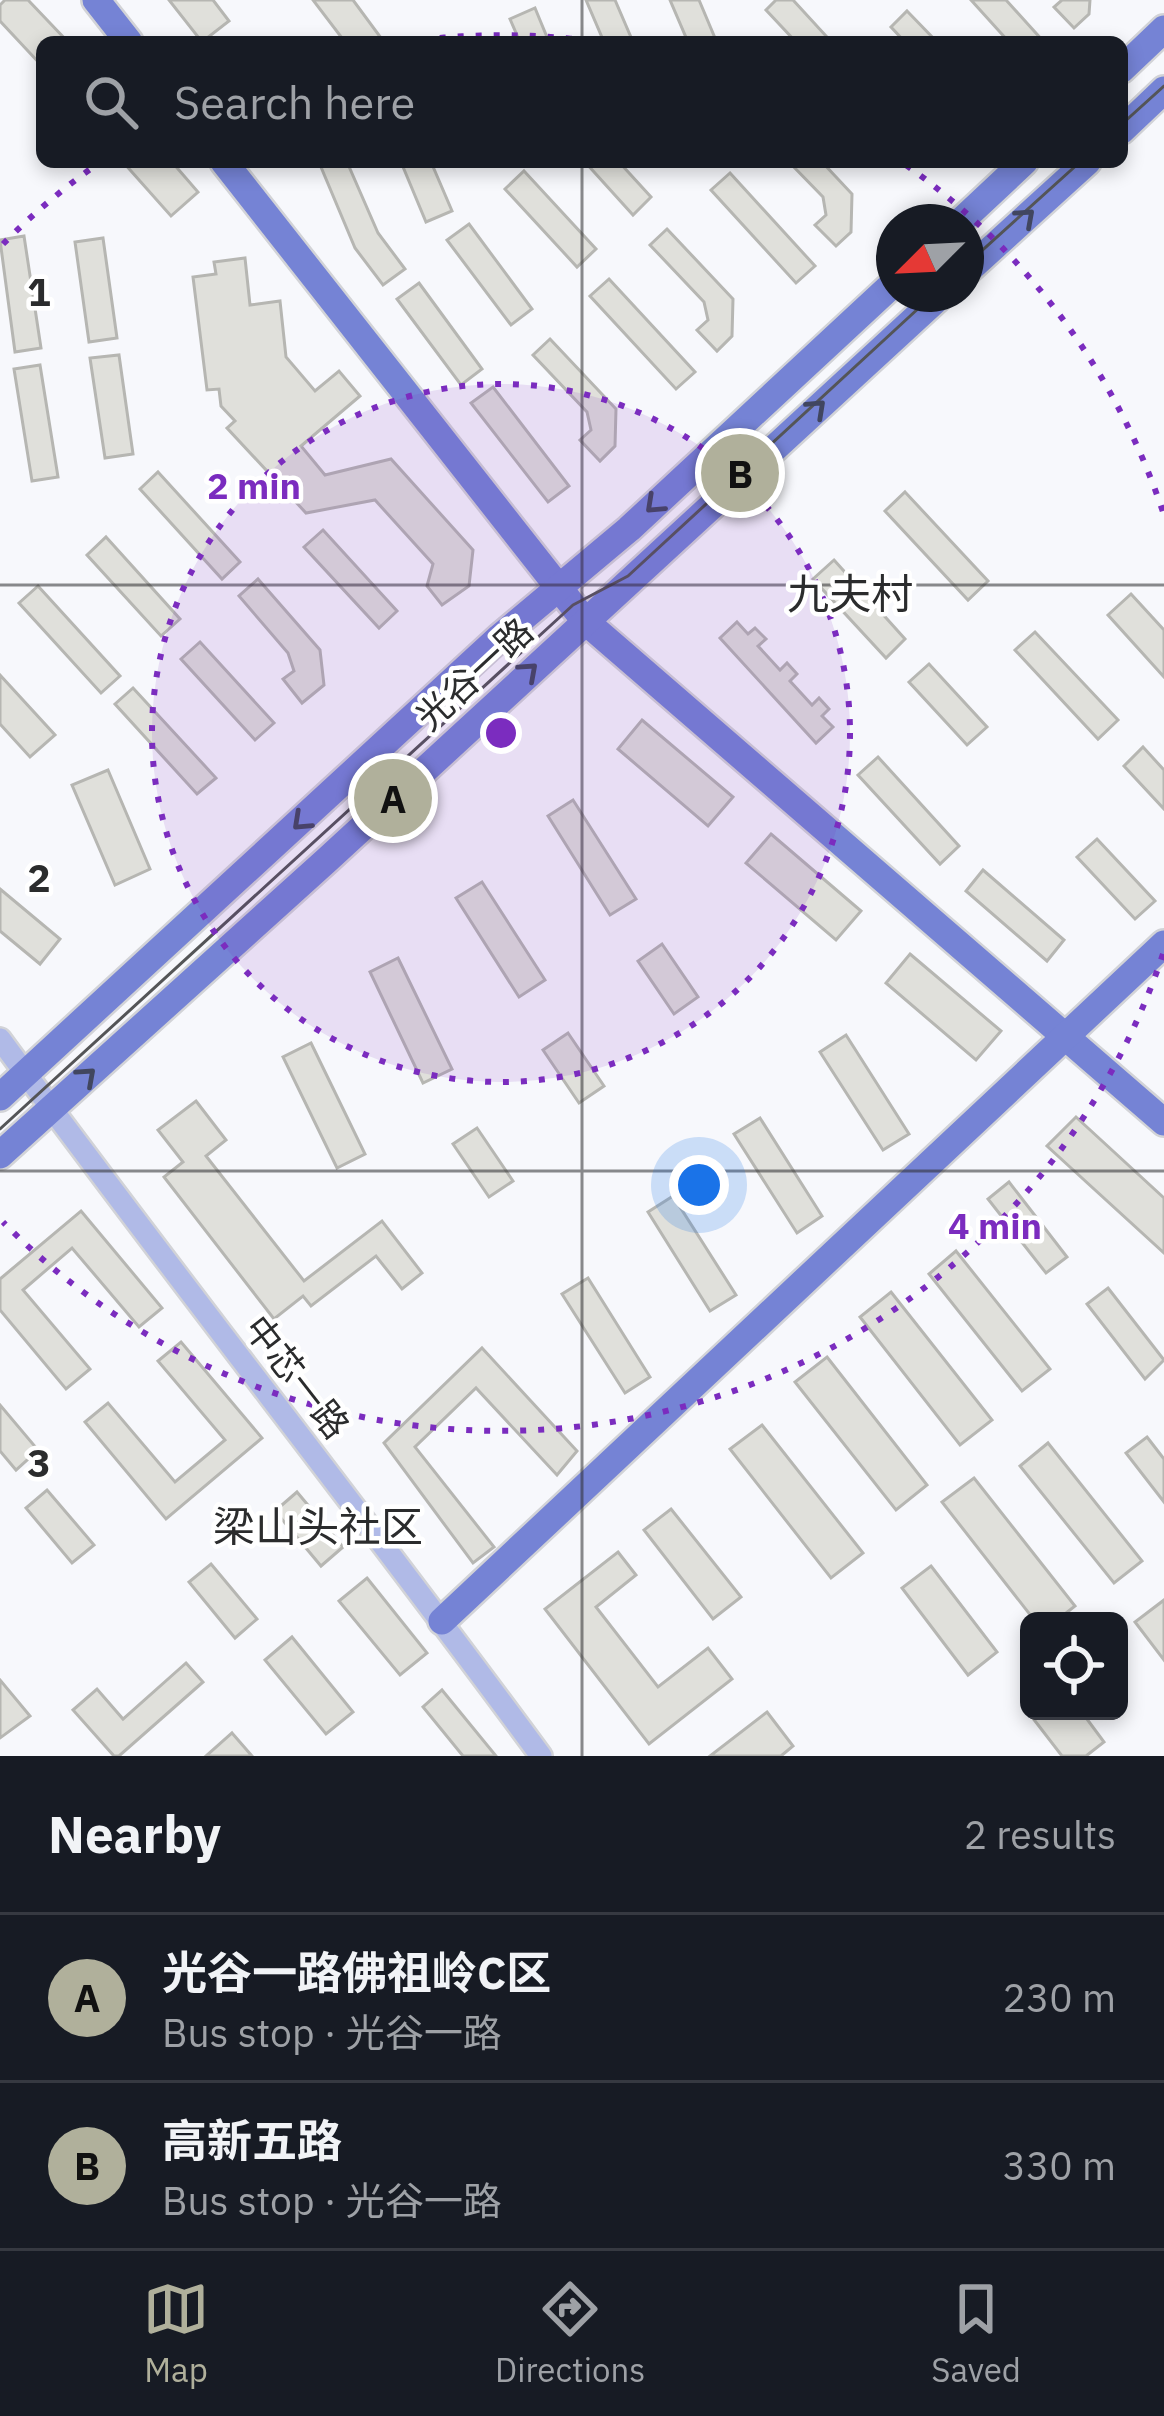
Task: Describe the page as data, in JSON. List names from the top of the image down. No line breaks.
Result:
{"streets":{"main road":["光谷一路"],"street":["中芯一路"]},"crossings":[["光谷一路","中芯一路"]],"districts":["九夫村","梁山头社区"],"north":"bottom left","page":{"search":"Search here","pins":["B","A"],"heading":["Nearby","2 results"],"list":[{"mark":"A","name":"光谷一路佛祖岭C区","note":"Bus stop · 光谷一路","value":"230 m"},{"mark":"B","name":"高新五路","note":"Bus stop · 光谷一路","value":"330 m"}],"nav":["Map","Directions","Saved"]},"grid":{"rows":["1","2","3"]},"rings":["2 min","4 min"]}
